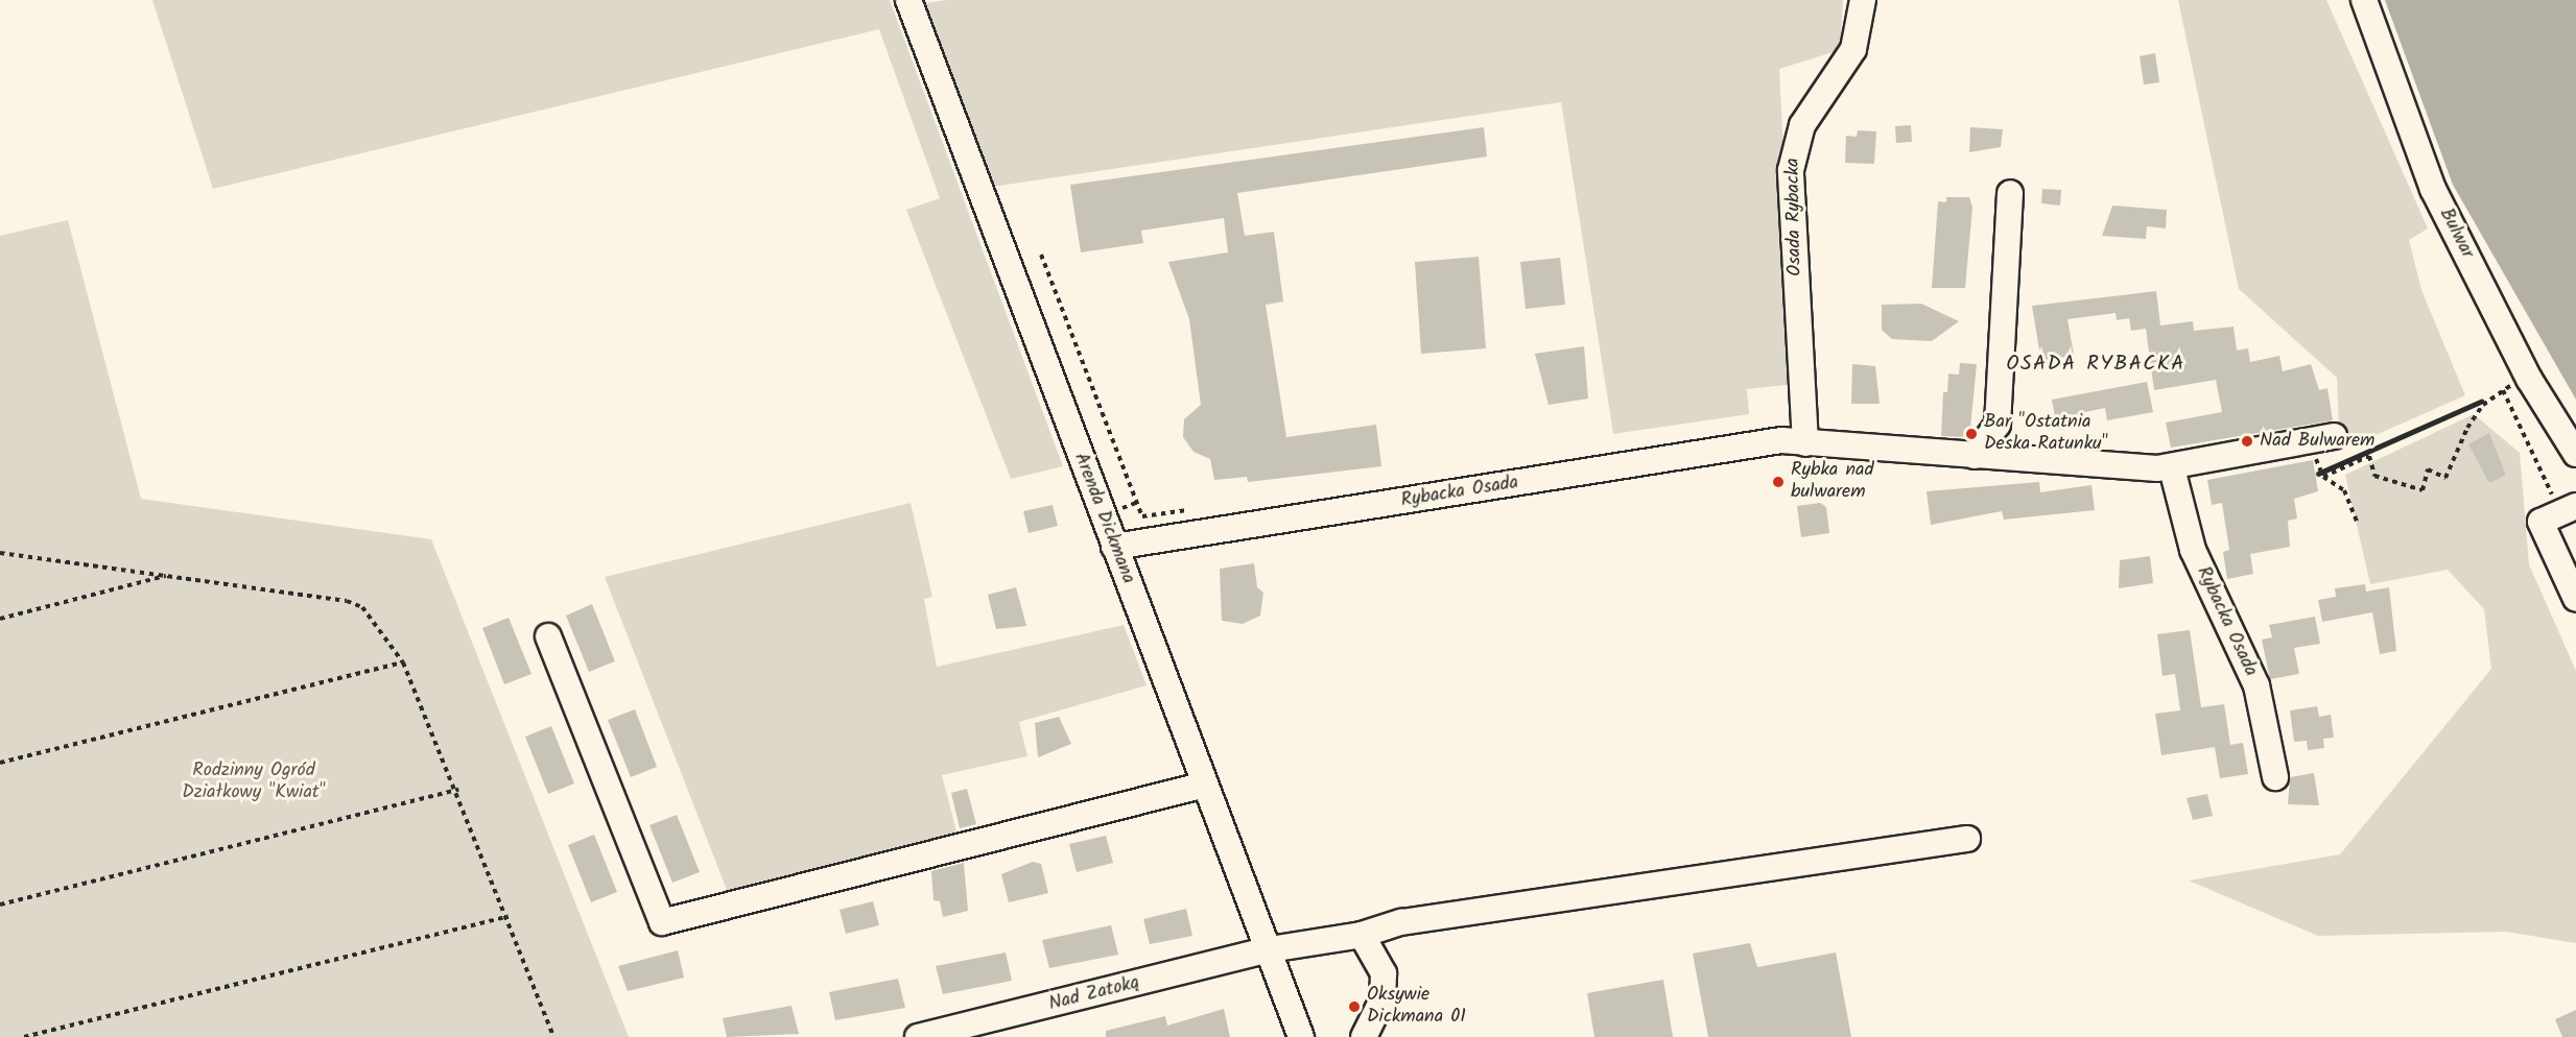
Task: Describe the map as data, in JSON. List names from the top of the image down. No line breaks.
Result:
{"streets":{"street":["Osada Rybacka","Bulwar","Rybacka Osada","Arenda Dickmana","Nad Zatoką"]},"crossings":[["Osada Rybacka","Rybacka Osada"],["Rybacka Osada","Arenda Dickmana"],["Arenda Dickmana","Nad Zatoką"]],"districts":["OSADA RYBACKA"],"parks":["Rodzinny Ogród Działkowy \"Kwiat\""],"places":["Bar \"Ostatnia Deska Ratunku\"","Nad Bulwarem","Rybka nad bulwarem","Oksywie Dickmana 01"]}
